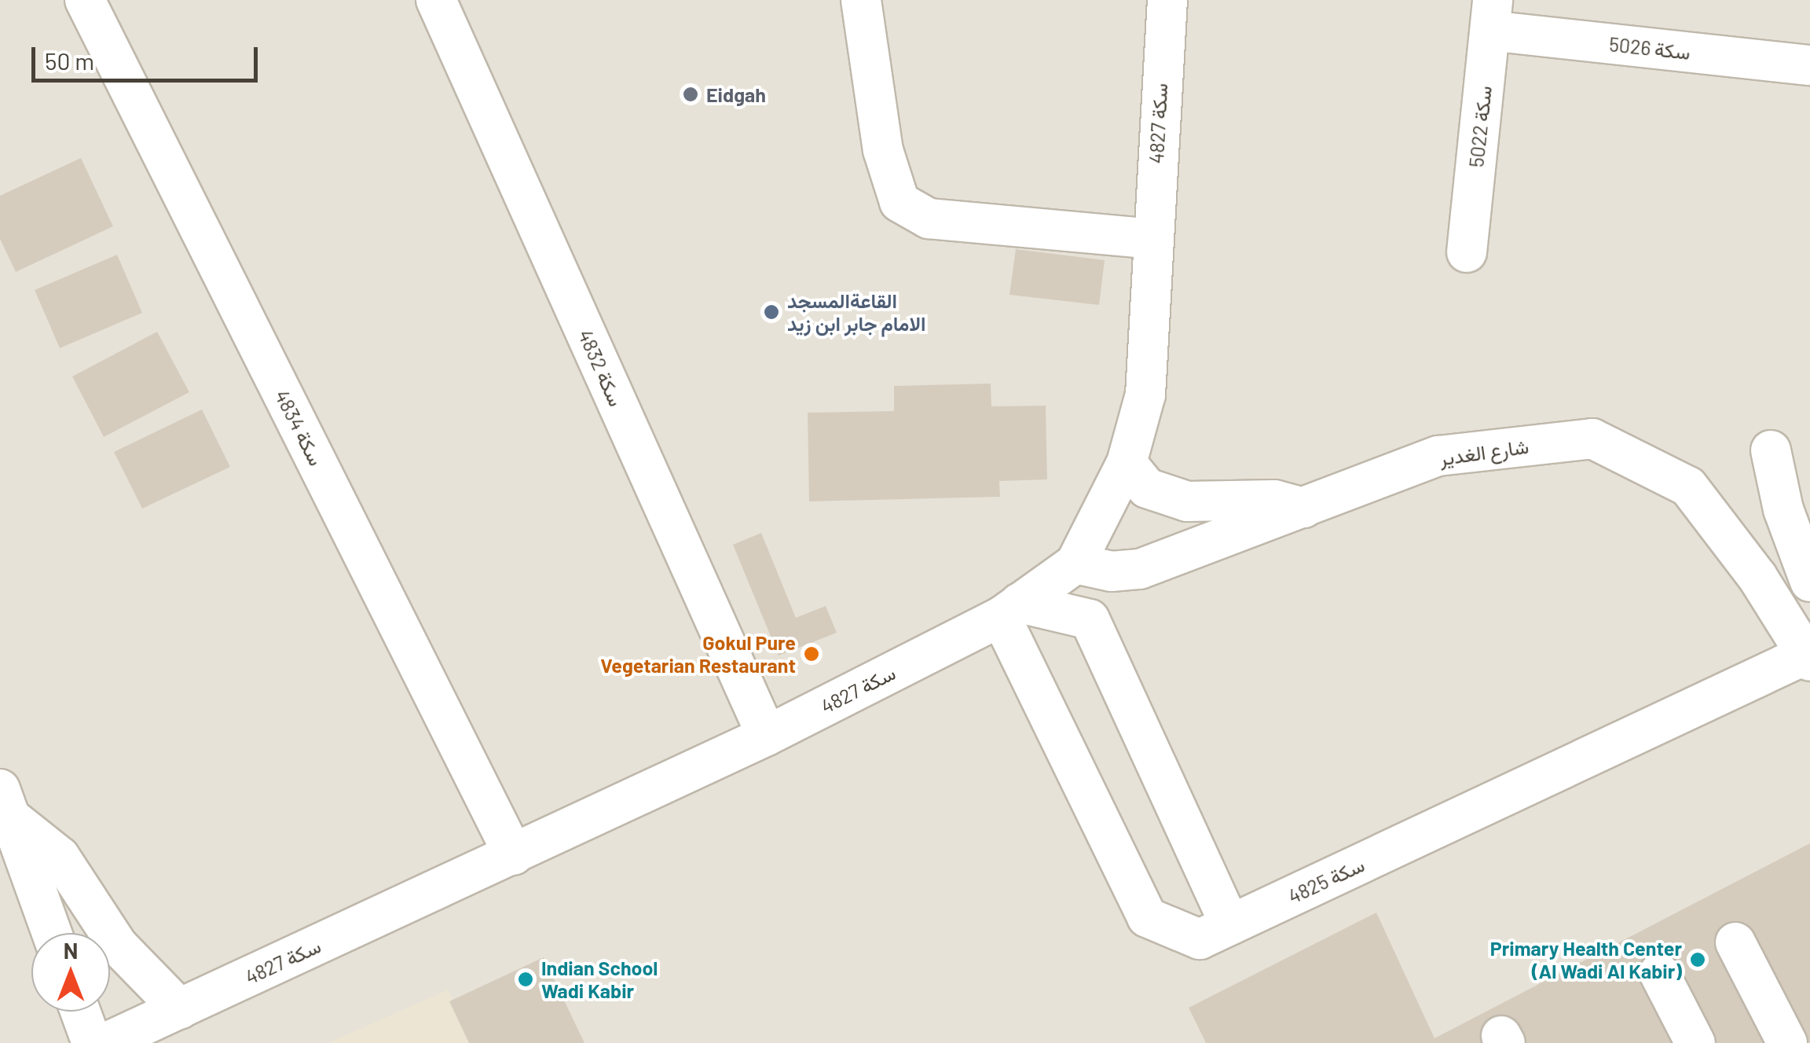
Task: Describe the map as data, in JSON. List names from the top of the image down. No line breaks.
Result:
{"streets":{"street":["سكة 5026","سكة 4827","سكة 5022","سكة 4832","سكة 4834","شارع الغدير","سكة 4825"]},"crossings":[["سكة 5026","سكة 5022"],["سكة 4827","سكة 4832"],["سكة 4827","سكة 4834"],["سكة 4827","شارع الغدير"],["سكة 4827","سكة 4825"],["شارع الغدير","سكة 4825"]],"places":["Eidgah","القاعةالمسجد الامام جابر ابن زيد","Gokul Pure Vegetarian Restaurant","Primary Health Center (Al Wadi Al Kabir)","Indian School Wadi Kabir"],"scale_bar":"50 m","north":"top"}
